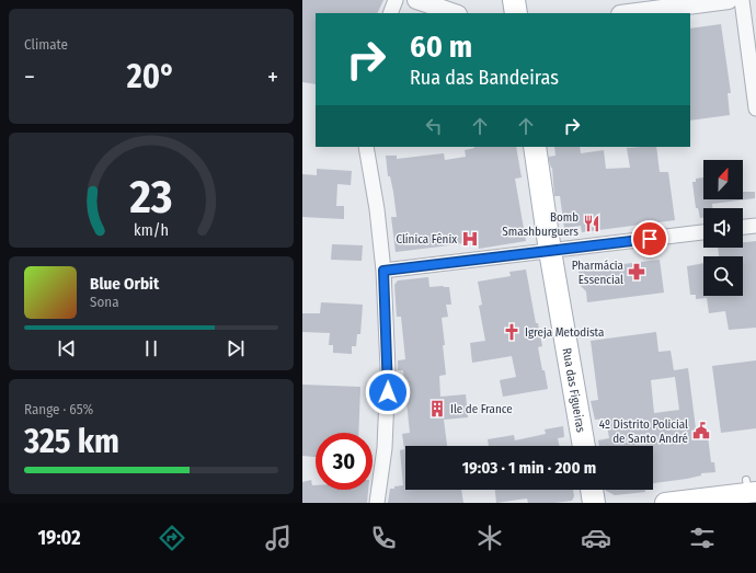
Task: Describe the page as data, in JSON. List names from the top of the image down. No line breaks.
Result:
{"streets":{"main road":["Rua das Figueiras"]},"places":{"restaurant":["Bomb Smashburguers"],"hospital":["Clínica Fênix"],"pharmacy":["Pharmácia Essencial"],"church":["Igreja Metodista"],"building":["Ile de France"],"public building":["4º Distrito Policial de Santo André"]},"north":"top","page":{"tile":["Climate",["Range · 65%","325 km"]],"turn":["60 m","Rua das Bandeiras"],"heat":["−","20°","+"],"song":["Blue Orbit","Sona"],"limit":"30","trip":"19:03 · 1 min · 200 m","tabs":"19:02","gauge":["23","km/h"]}}
